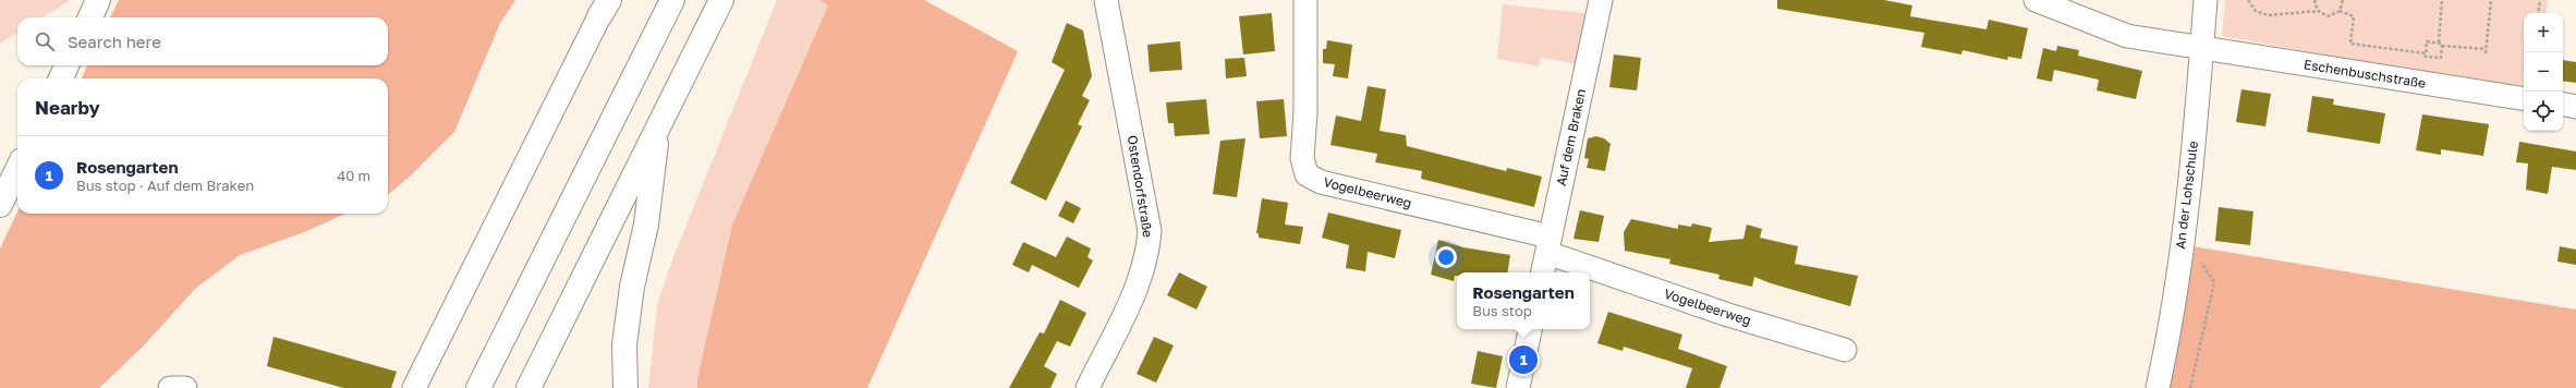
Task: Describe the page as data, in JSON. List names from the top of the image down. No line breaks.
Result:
{"streets":{"street":["Eschenbuschstraße","Auf dem Braken","Ostendorfstraße","Vogelbeerweg","An der Lohschule"]},"crossings":[["Eschenbuschstraße","An der Lohschule"],["Auf dem Braken","Vogelbeerweg"]],"page":{"map_buttons":["+","−"],"search":"Search here","heading":"Nearby","list":[{"mark":"1","name":"Rosengarten","note":"Bus stop · Auf dem Braken","value":"40 m"}],"popup":["Rosengarten","Bus stop"],"pins":"1"}}
